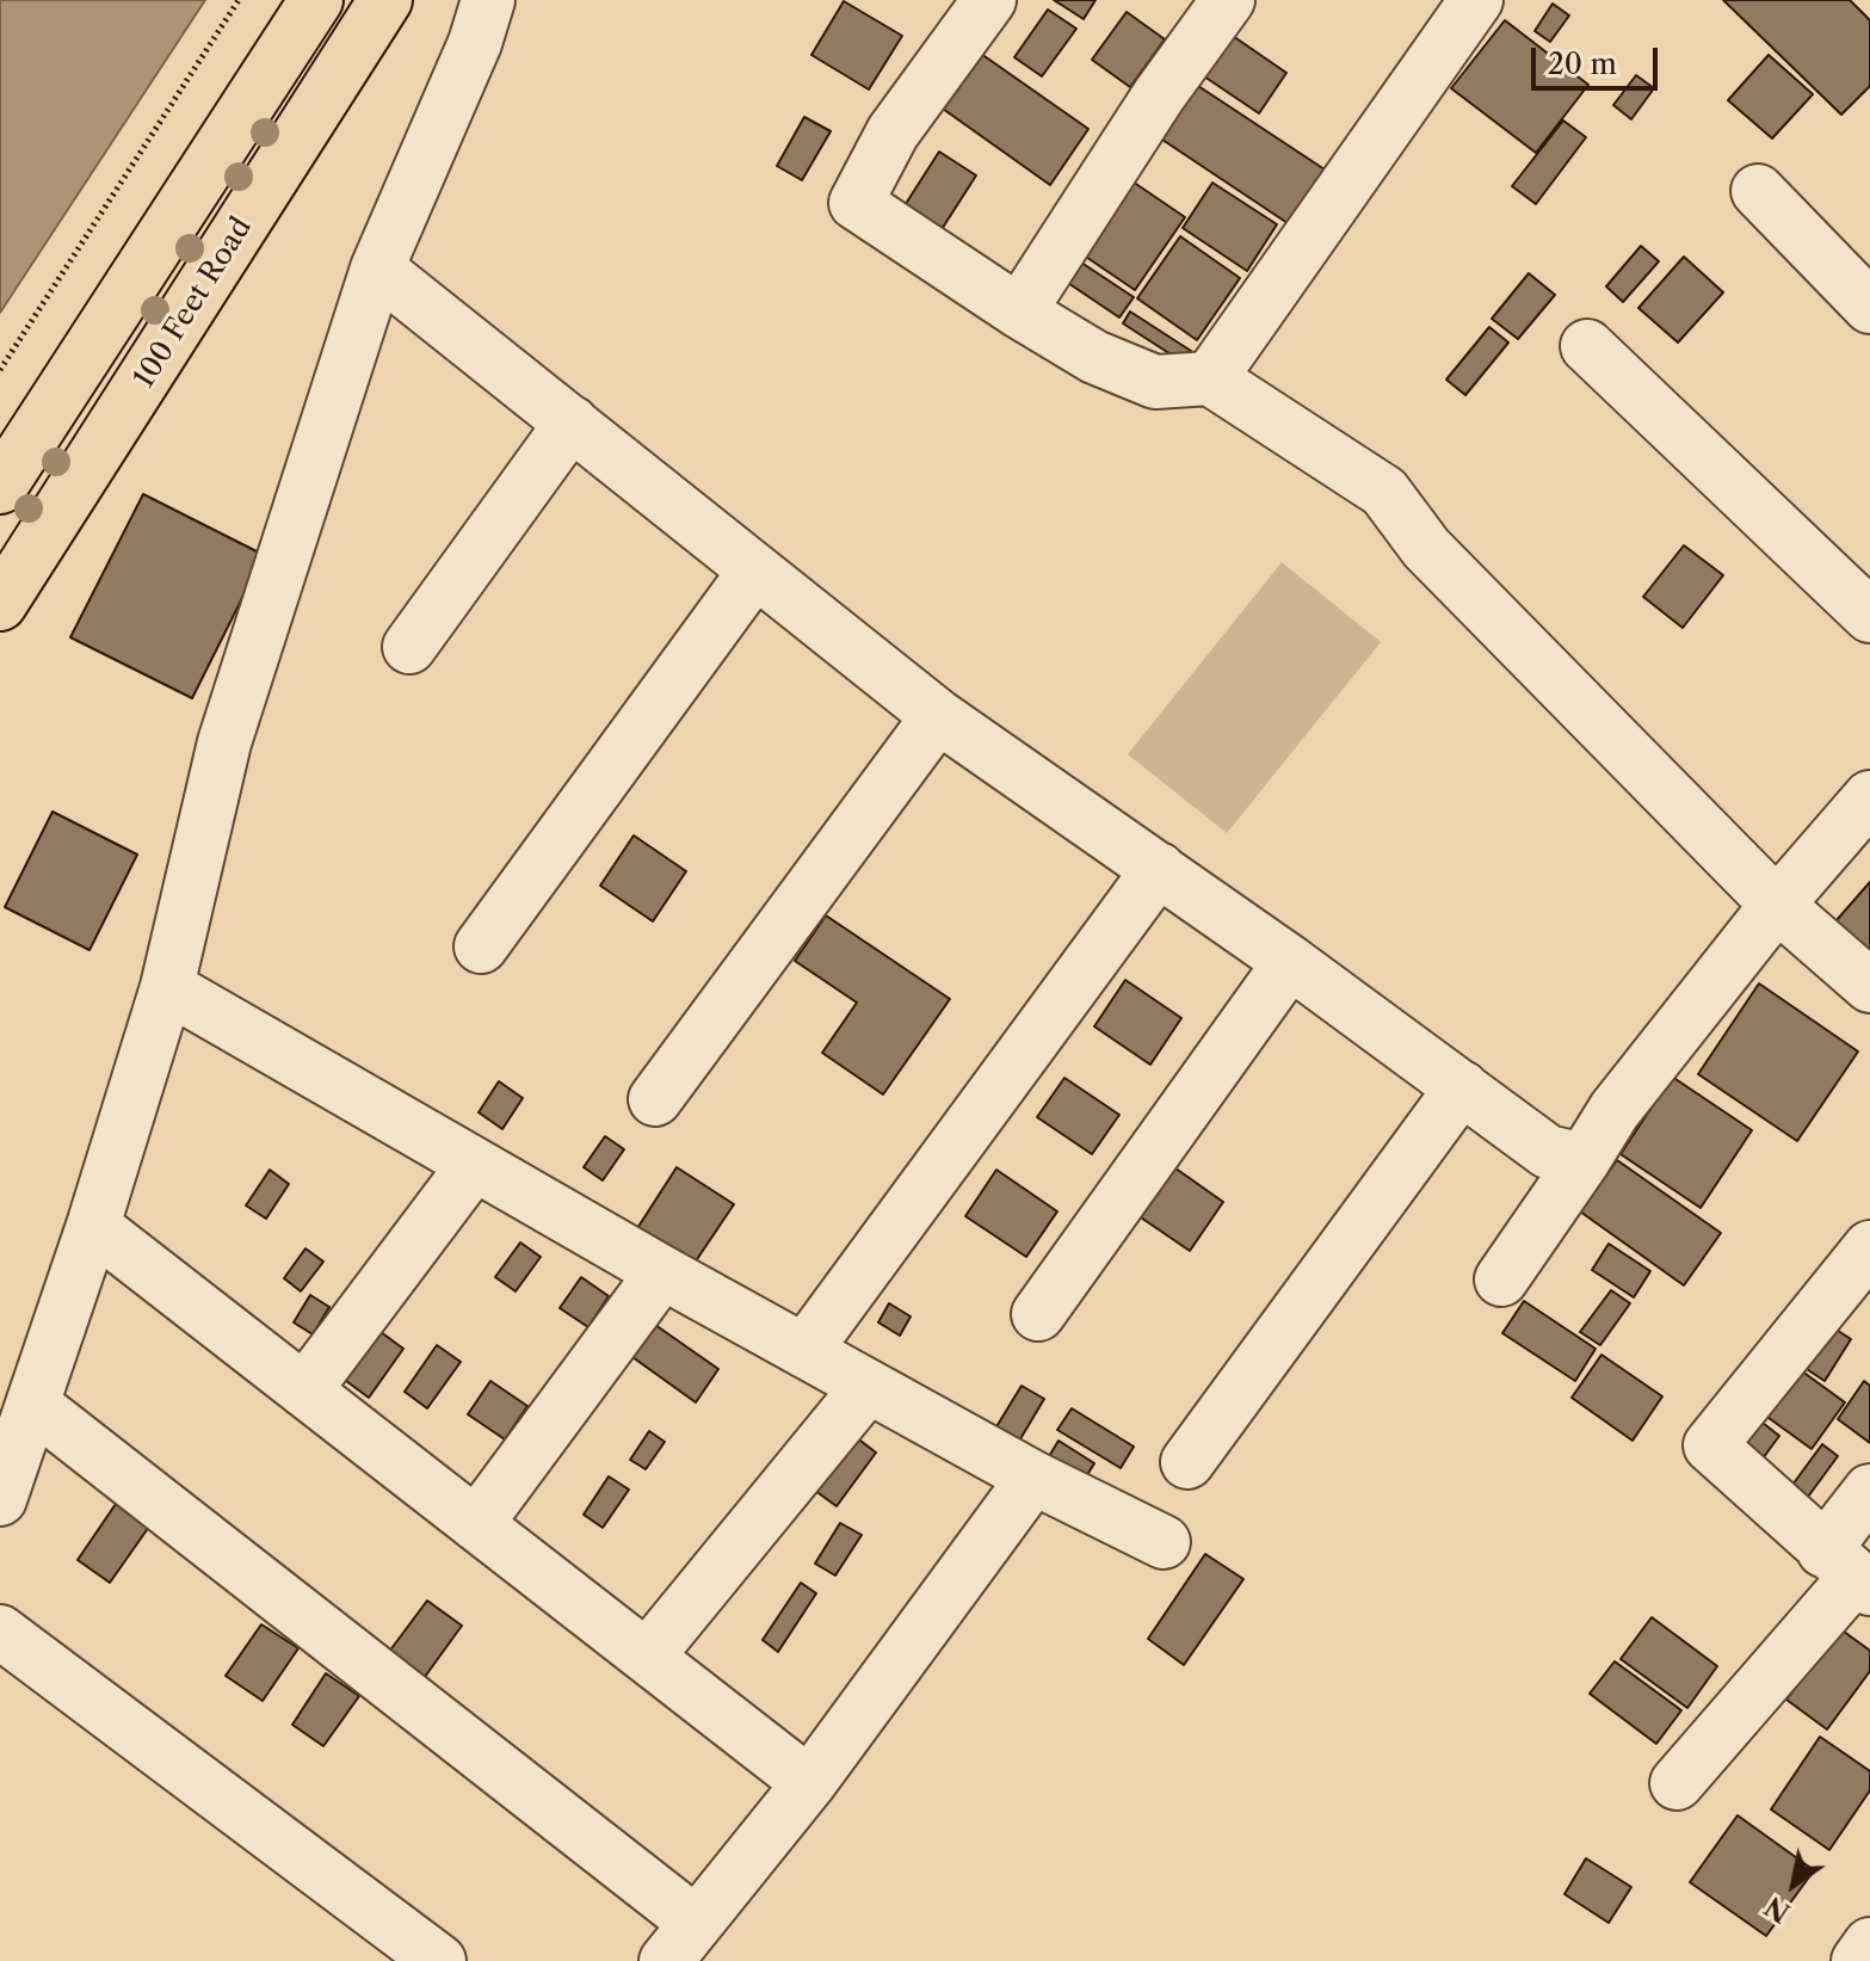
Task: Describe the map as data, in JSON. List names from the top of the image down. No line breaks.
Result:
{"streets":{"main road":["100 Feet Road"]},"scale_bar":"20 m","north":"bottom left"}
